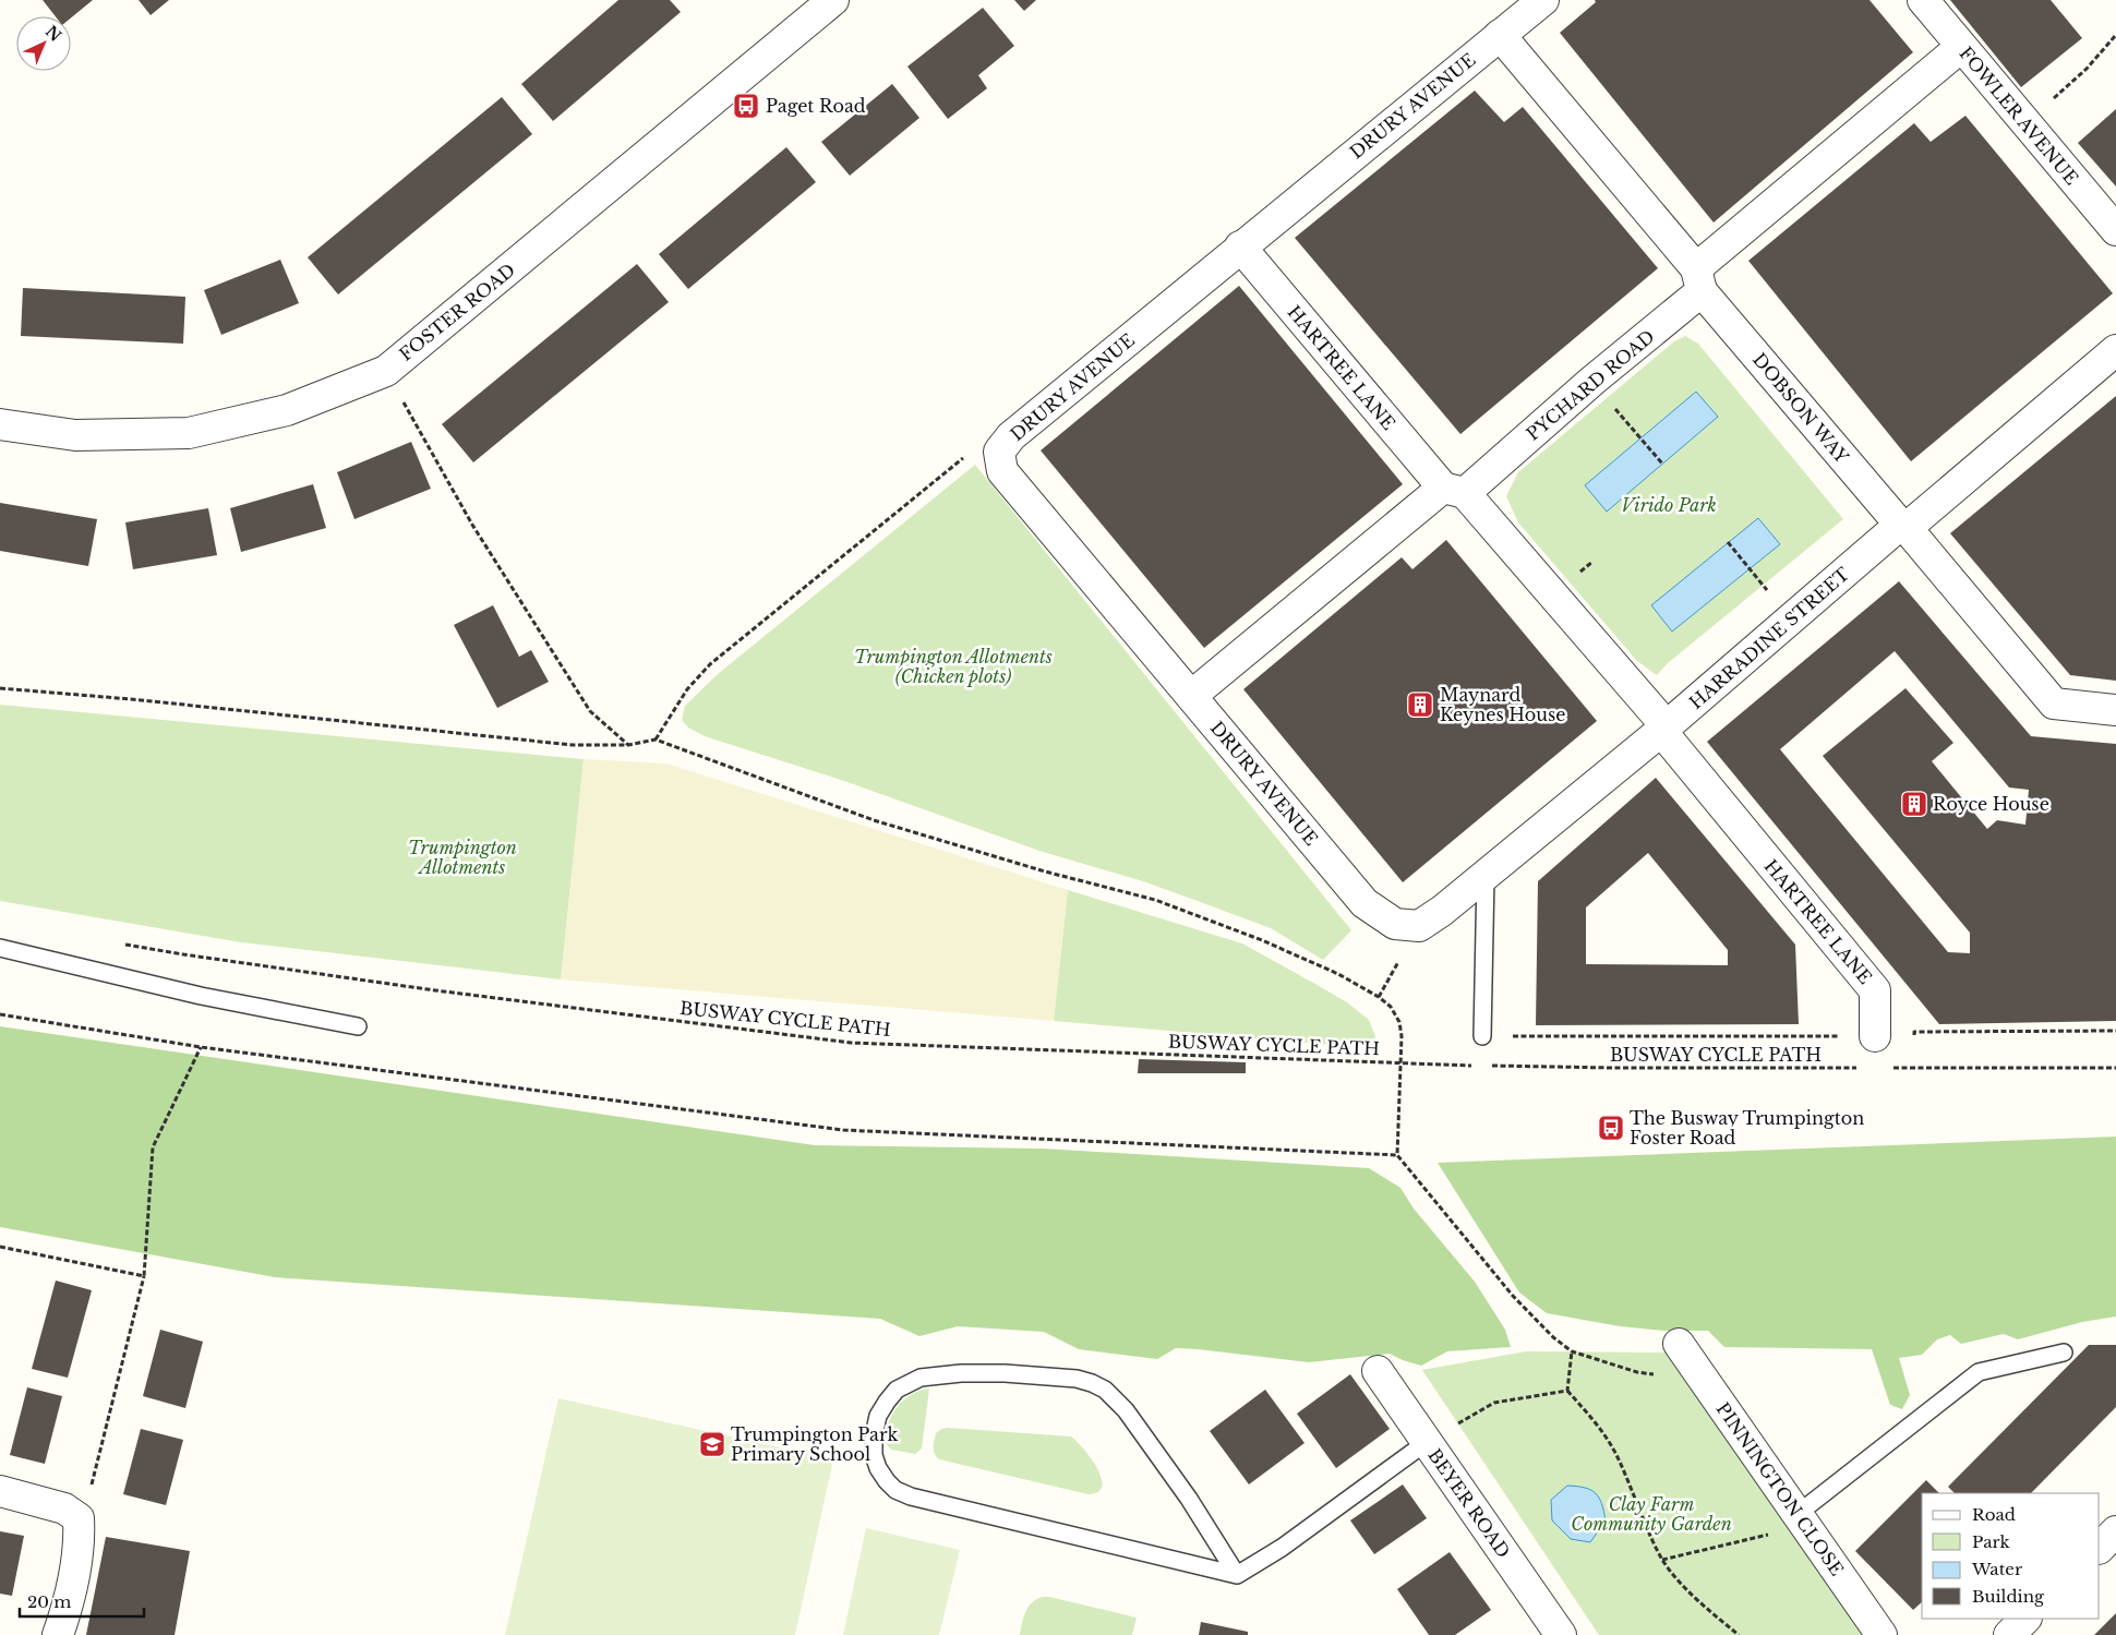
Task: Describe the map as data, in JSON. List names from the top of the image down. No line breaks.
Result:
{"streets":{"street":["DRURY AVENUE","FOWLER AVENUE","FOSTER ROAD","HARTREE LANE","PYCHARD ROAD","DOBSON WAY","HARRADINE STREET","PINNINGTON CLOSE","BEYER ROAD"],"path":["BUSWAY CYCLE PATH"]},"crossings":[["DRURY AVENUE","HARTREE LANE"],["DRURY AVENUE","PYCHARD ROAD"],["DRURY AVENUE","DOBSON WAY"],["DRURY AVENUE","HARRADINE STREET"],["FOWLER AVENUE","PYCHARD ROAD"],["HARTREE LANE","PYCHARD ROAD"],["HARTREE LANE","HARRADINE STREET"],["PYCHARD ROAD","DOBSON WAY"],["DOBSON WAY","HARRADINE STREET"]],"parks":["Virido Park","Trumpington Allotments (Chicken plots)","Trumpington Allotments","Clay Farm Community Garden"],"places":{"bus stop":["Paget Road","The Busway Trumpington Foster Road"],"building":["Maynard Keynes House","Royce House"],"school or university":["Trumpington Park Primary School"]},"legend":["Road","Park","Water","Building"],"scale_bar":"20 m","north":"top right"}
